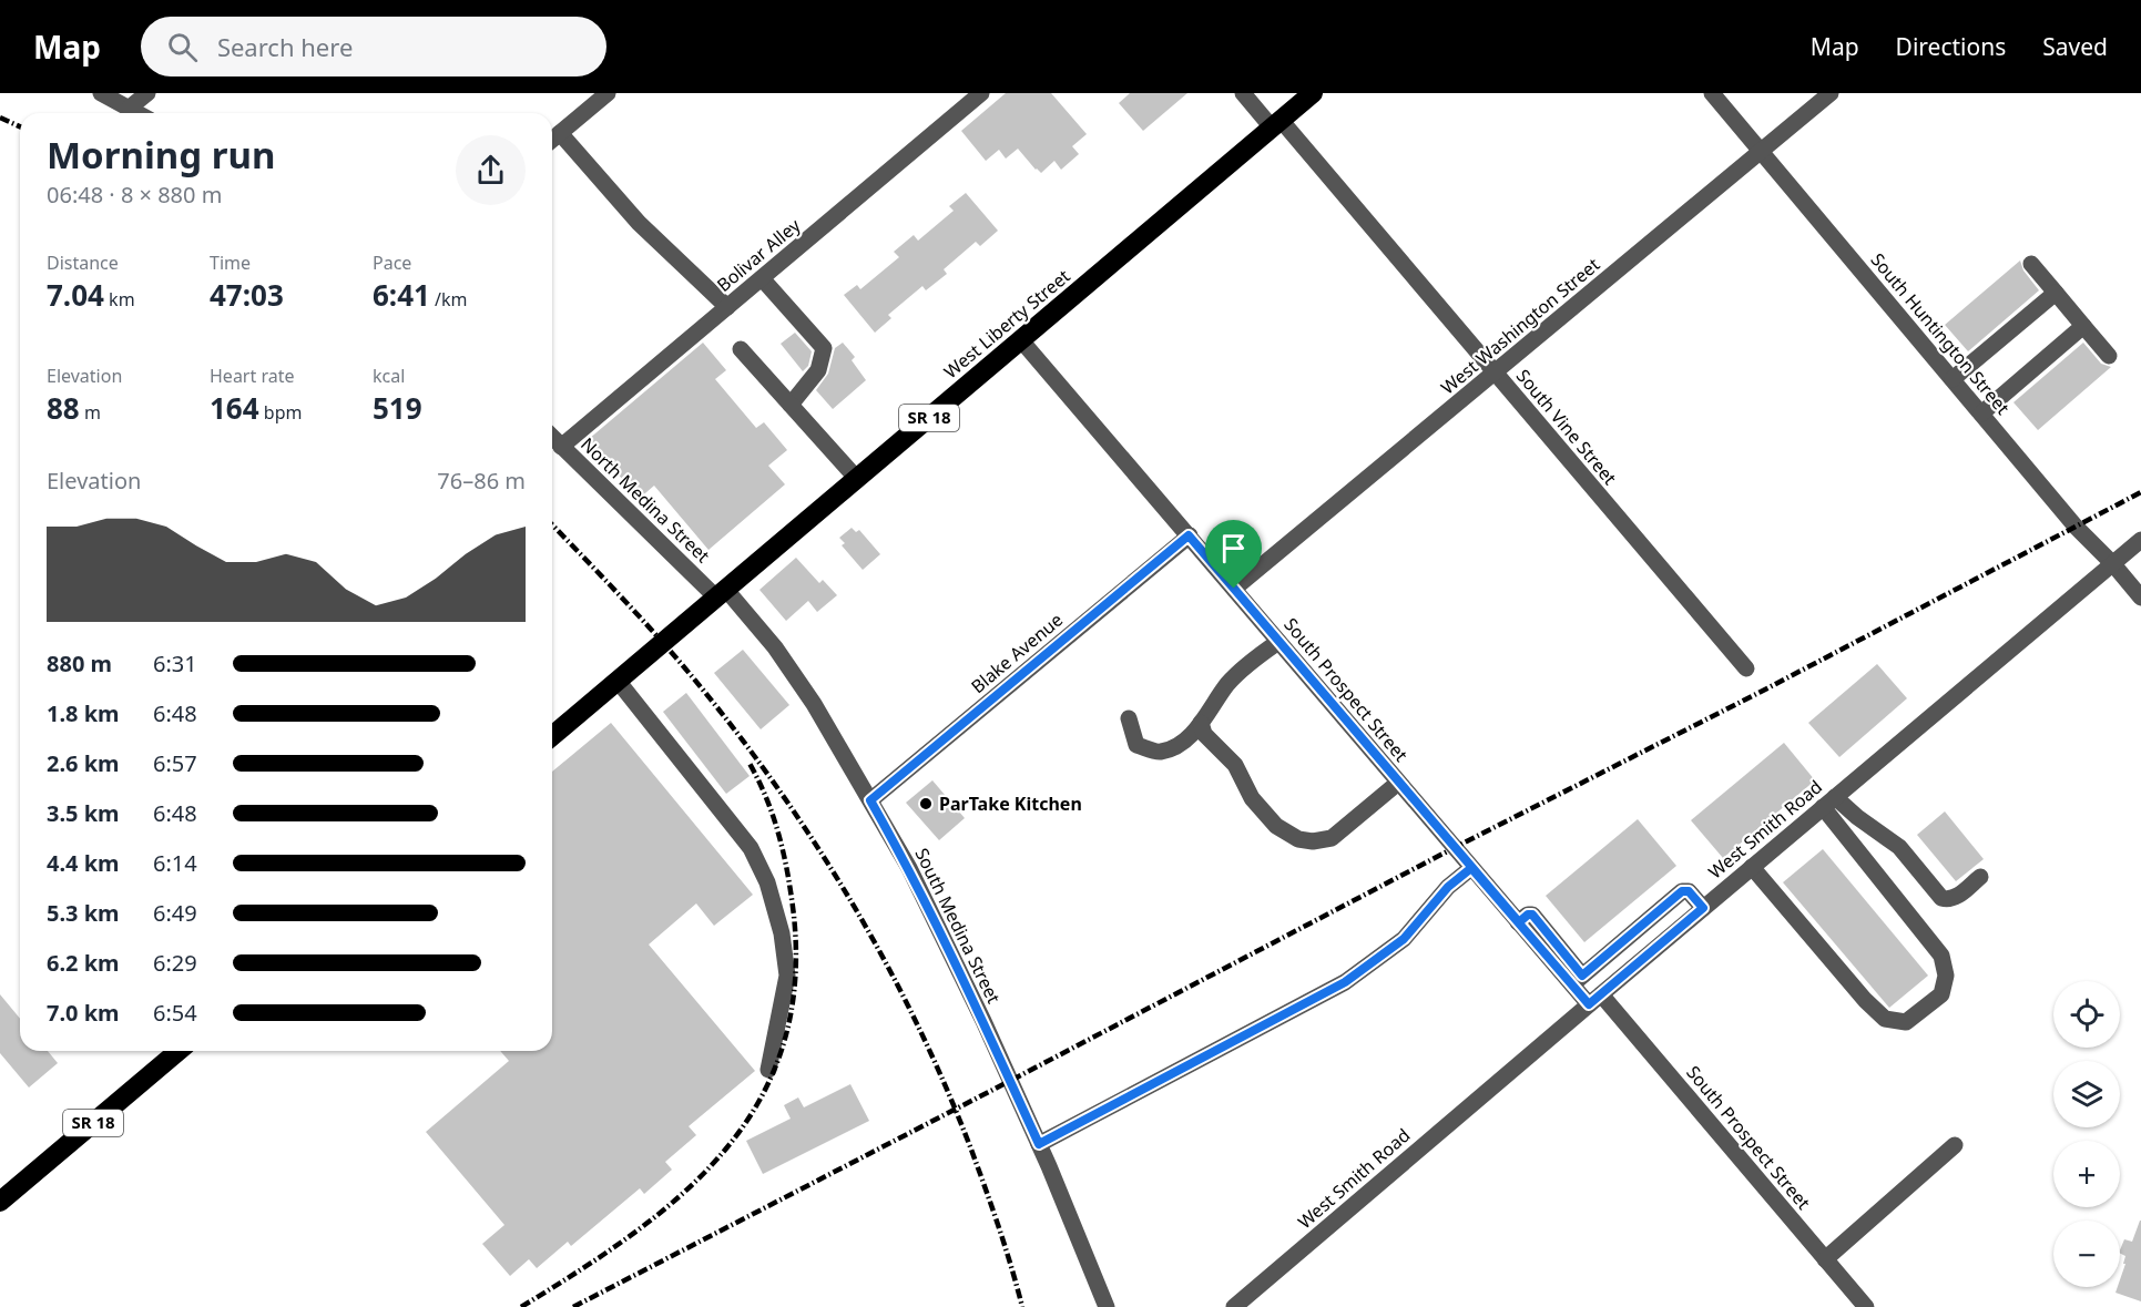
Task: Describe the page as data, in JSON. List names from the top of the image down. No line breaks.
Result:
{"streets":{"highway":["West Liberty Street","SR 18"],"street":["Bolivar Alley","West Washington Street","South Huntington Street","South Vine Street","North Medina Street","Blake Avenue","South Prospect Street","West Smith Road","South Medina Street"]},"crossings":[["Bolivar Alley","North Medina Street"],["West Liberty Street","South Vine Street"],["West Liberty Street","North Medina Street"],["West Liberty Street","South Prospect Street"],["West Liberty Street","South Medina Street"],["West Washington Street","South Huntington Street"],["West Washington Street","South Vine Street"],["West Washington Street","South Prospect Street"],["South Huntington Street","West Smith Road"],["North Medina Street","South Medina Street"],["Blake Avenue","South Prospect Street"],["Blake Avenue","South Medina Street"],["South Prospect Street","West Smith Road"]],"places":["ParTake Kitchen"],"page":{"header":"Map","search":"Search here","nav":["Map","Directions","Saved"],"heading":["Morning run","06:48 · 8 × 880 m"],"stats":[["Distance","7.04 km"],["Time","47:03"],["Pace","6:41 /km"],["Elevation","88 m"],["Heart rate","164 bpm"],["kcal","519"]],"chart":["Elevation","76–86 m"],"list":[{"name":"880 m","note":"6:31"},{"name":"1.8 km","note":"6:48"},{"name":"2.6 km","note":"6:57"},{"name":"3.5 km","note":"6:48"},{"name":"4.4 km","note":"6:14"},{"name":"5.3 km","note":"6:49"},{"name":"6.2 km","note":"6:29"},{"name":"7.0 km","note":"6:54"}],"map_buttons":["+","−"]}}
